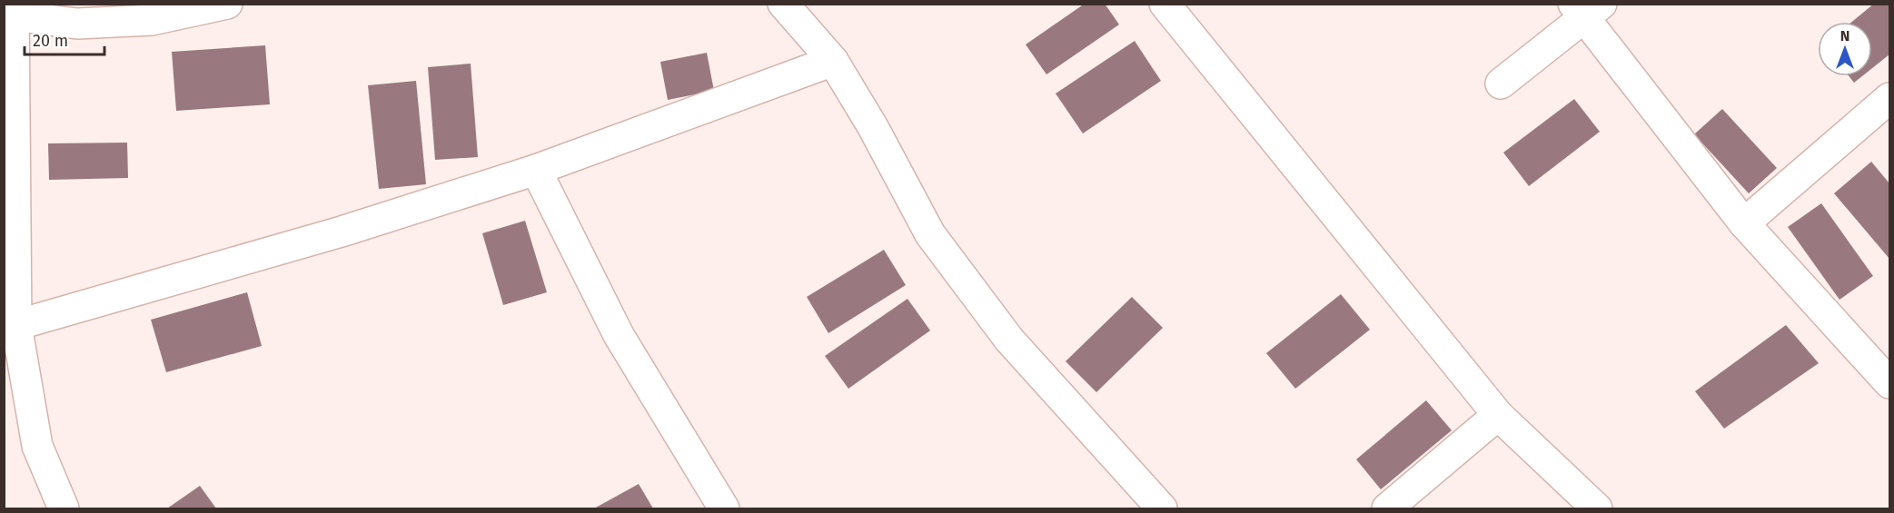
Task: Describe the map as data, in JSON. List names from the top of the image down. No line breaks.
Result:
{"scale_bar":"20 m","north":"top"}
